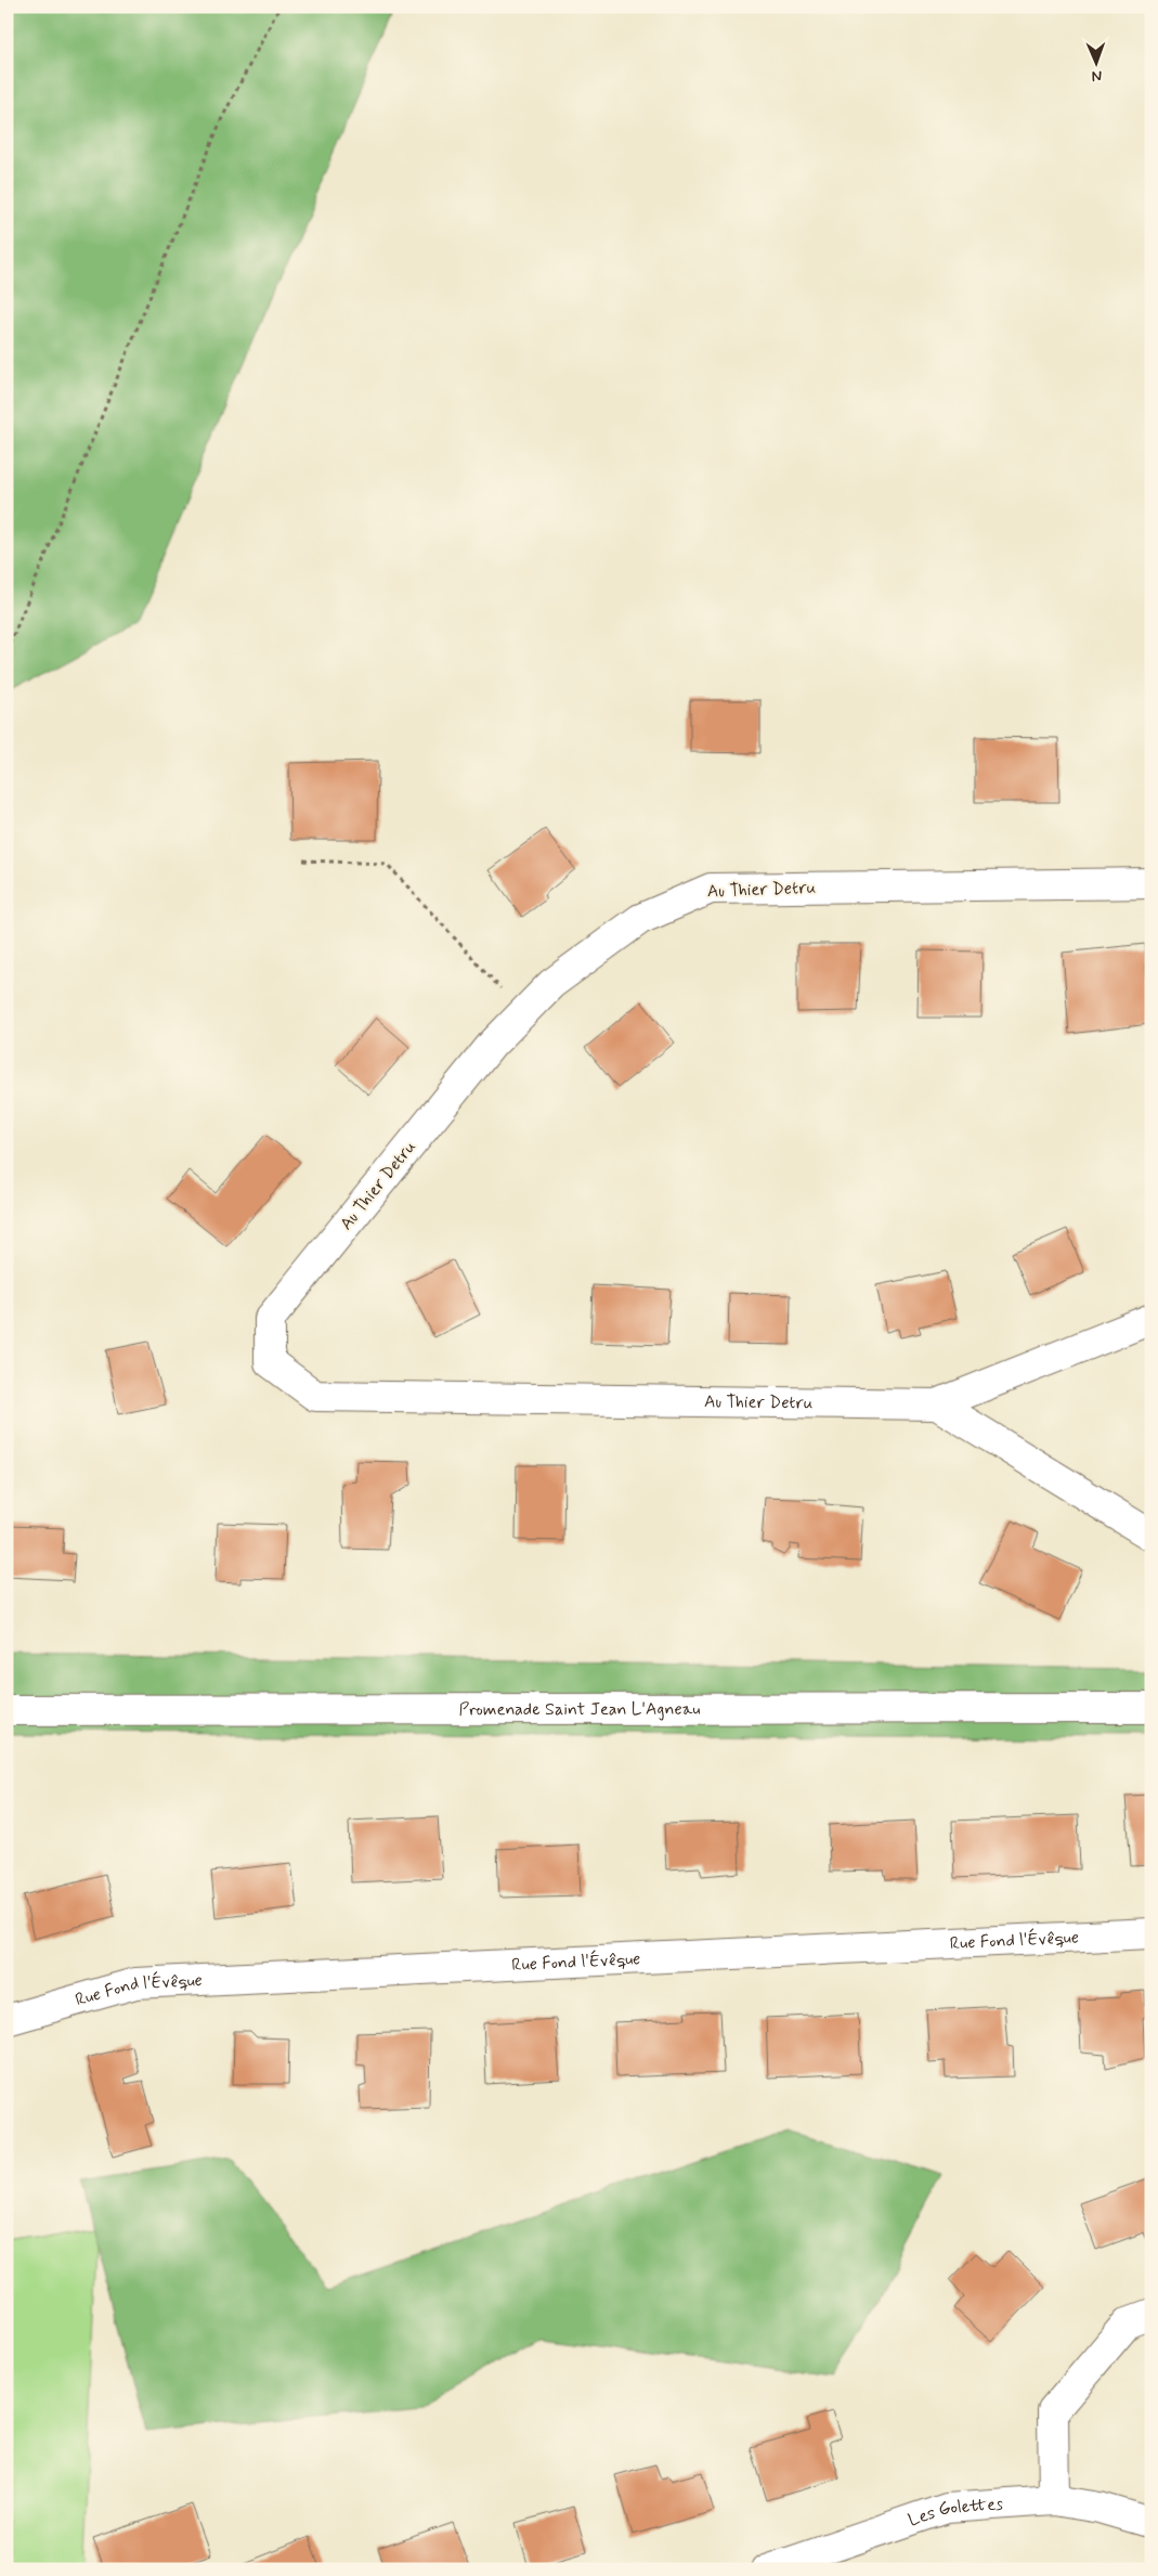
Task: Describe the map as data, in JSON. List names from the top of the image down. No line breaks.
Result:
{"streets":{"street":["Au Thier Detru","Promenade Saint Jean L'Agneau","Rue Fond l'Évêque","Les Golettes"]},"north":"bottom"}
